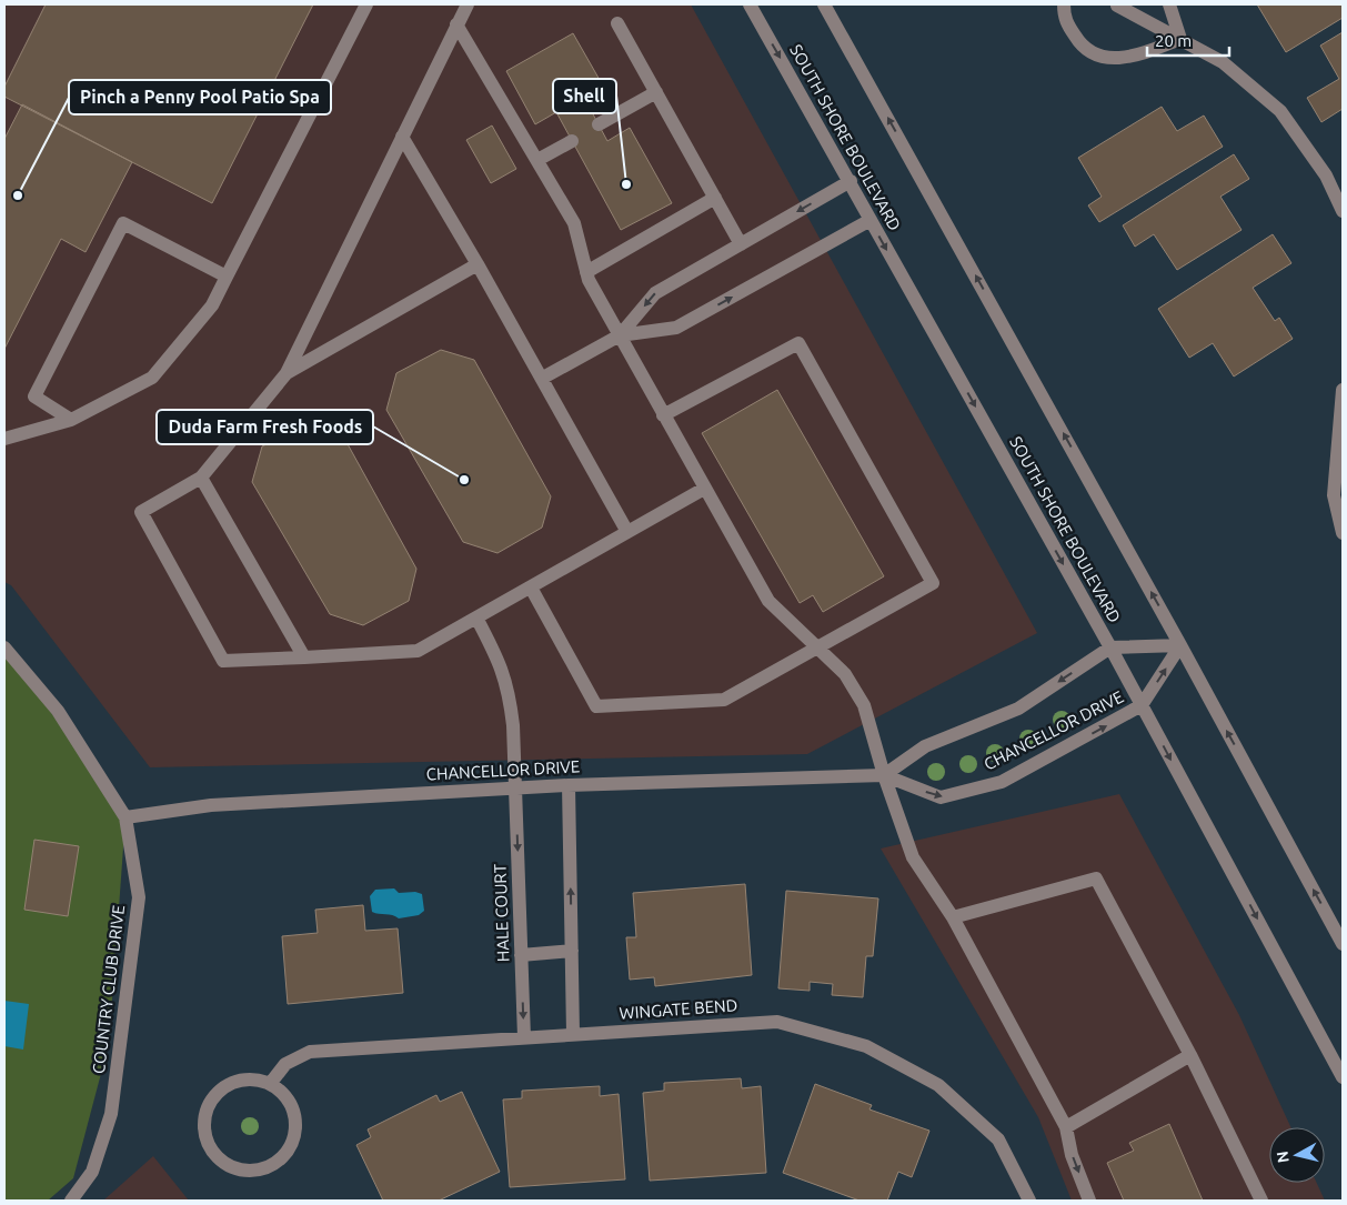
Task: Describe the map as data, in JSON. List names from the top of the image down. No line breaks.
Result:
{"streets":{"street":["SOUTH SHORE BOULEVARD","CHANCELLOR DRIVE","HALE COURT","COUNTRY CLUB DRIVE","WINGATE BEND"]},"crossings":[["SOUTH SHORE BOULEVARD","CHANCELLOR DRIVE"],["CHANCELLOR DRIVE","HALE COURT"],["CHANCELLOR DRIVE","COUNTRY CLUB DRIVE"],["HALE COURT","WINGATE BEND"]],"places":["Shell","Pinch a Penny Pool Patio Spa","Duda Farm Fresh Foods"],"scale_bar":"20 m","north":"left"}
